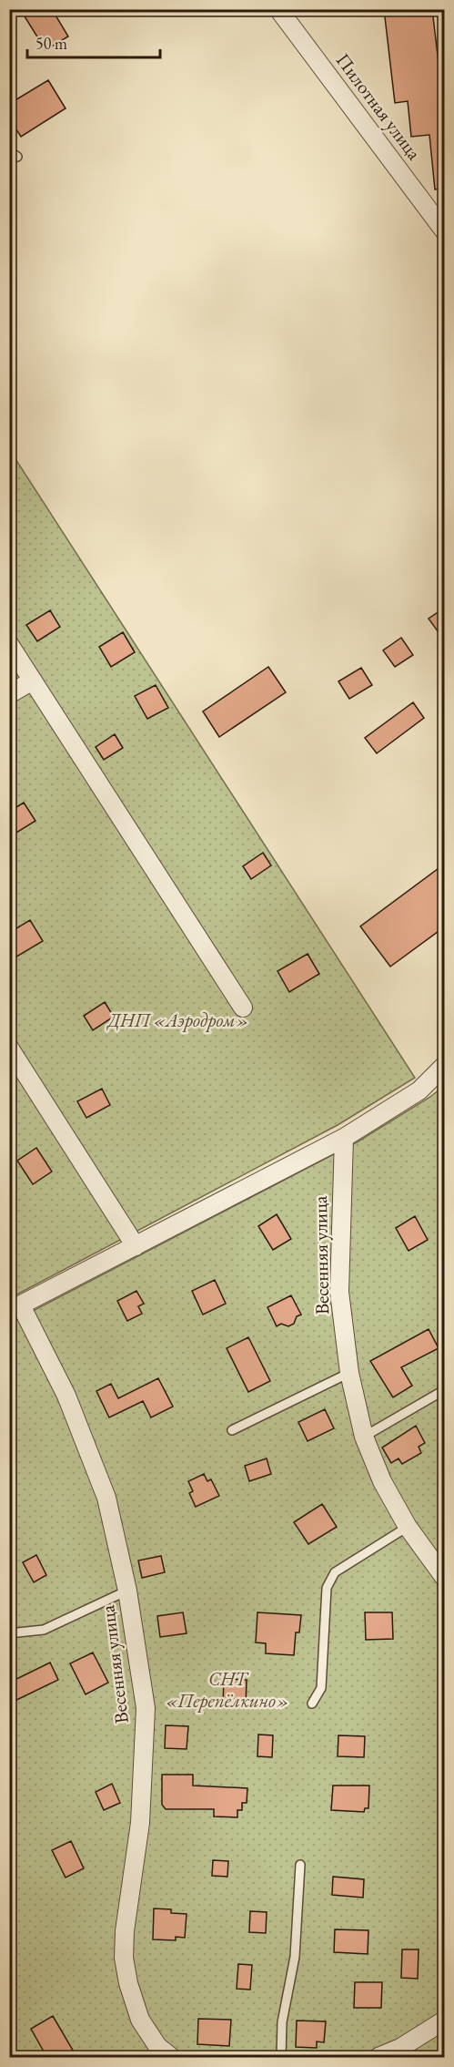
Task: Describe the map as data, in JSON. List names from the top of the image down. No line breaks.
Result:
{"streets":{"street":["Пилотная улица","Весенняя улица"]},"parks":["ДНП «Аэродром»","СНТ «Перепёлкино»"],"scale_bar":"50 m"}
